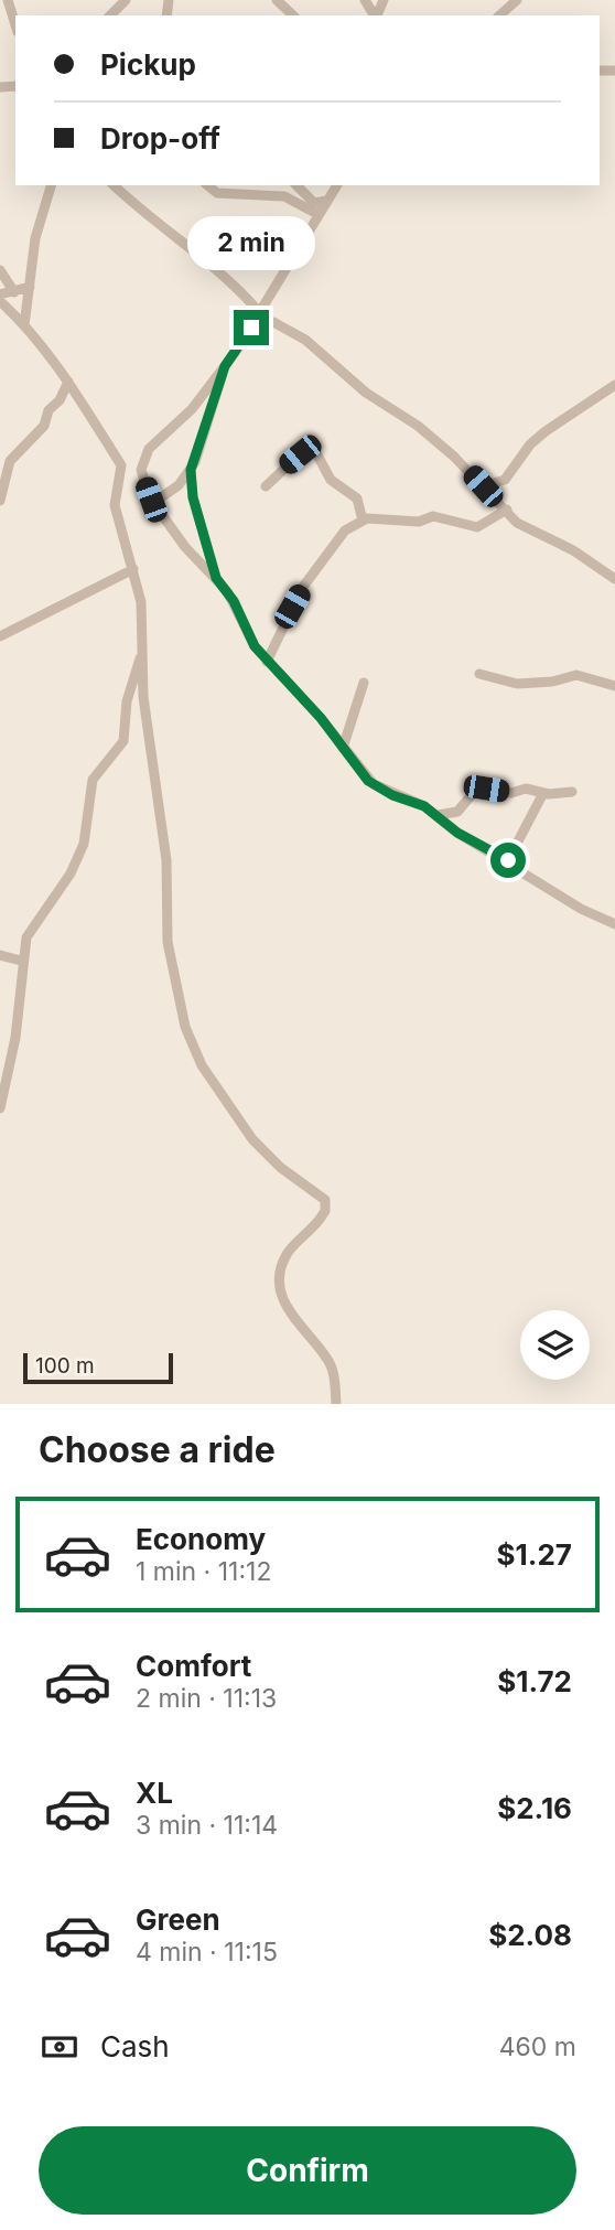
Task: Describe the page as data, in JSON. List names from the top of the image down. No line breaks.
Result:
{"scale_bar":"100 m","page":{"banner":["Pickup","Drop-off"],"bubble":"2 min","scale":"100 m","heading":"Choose a ride","list":[{"name":"Economy","note":"1 min · 11:12","value":"$1.27"},{"name":"Comfort","note":"2 min · 11:13","value":"$1.72"},{"name":"XL","note":"3 min · 11:14","value":"$2.16"},{"name":"Green","note":"4 min · 11:15","value":"$2.08"}],"pay":["Cash","460 m"],"buttons":"Confirm"}}
